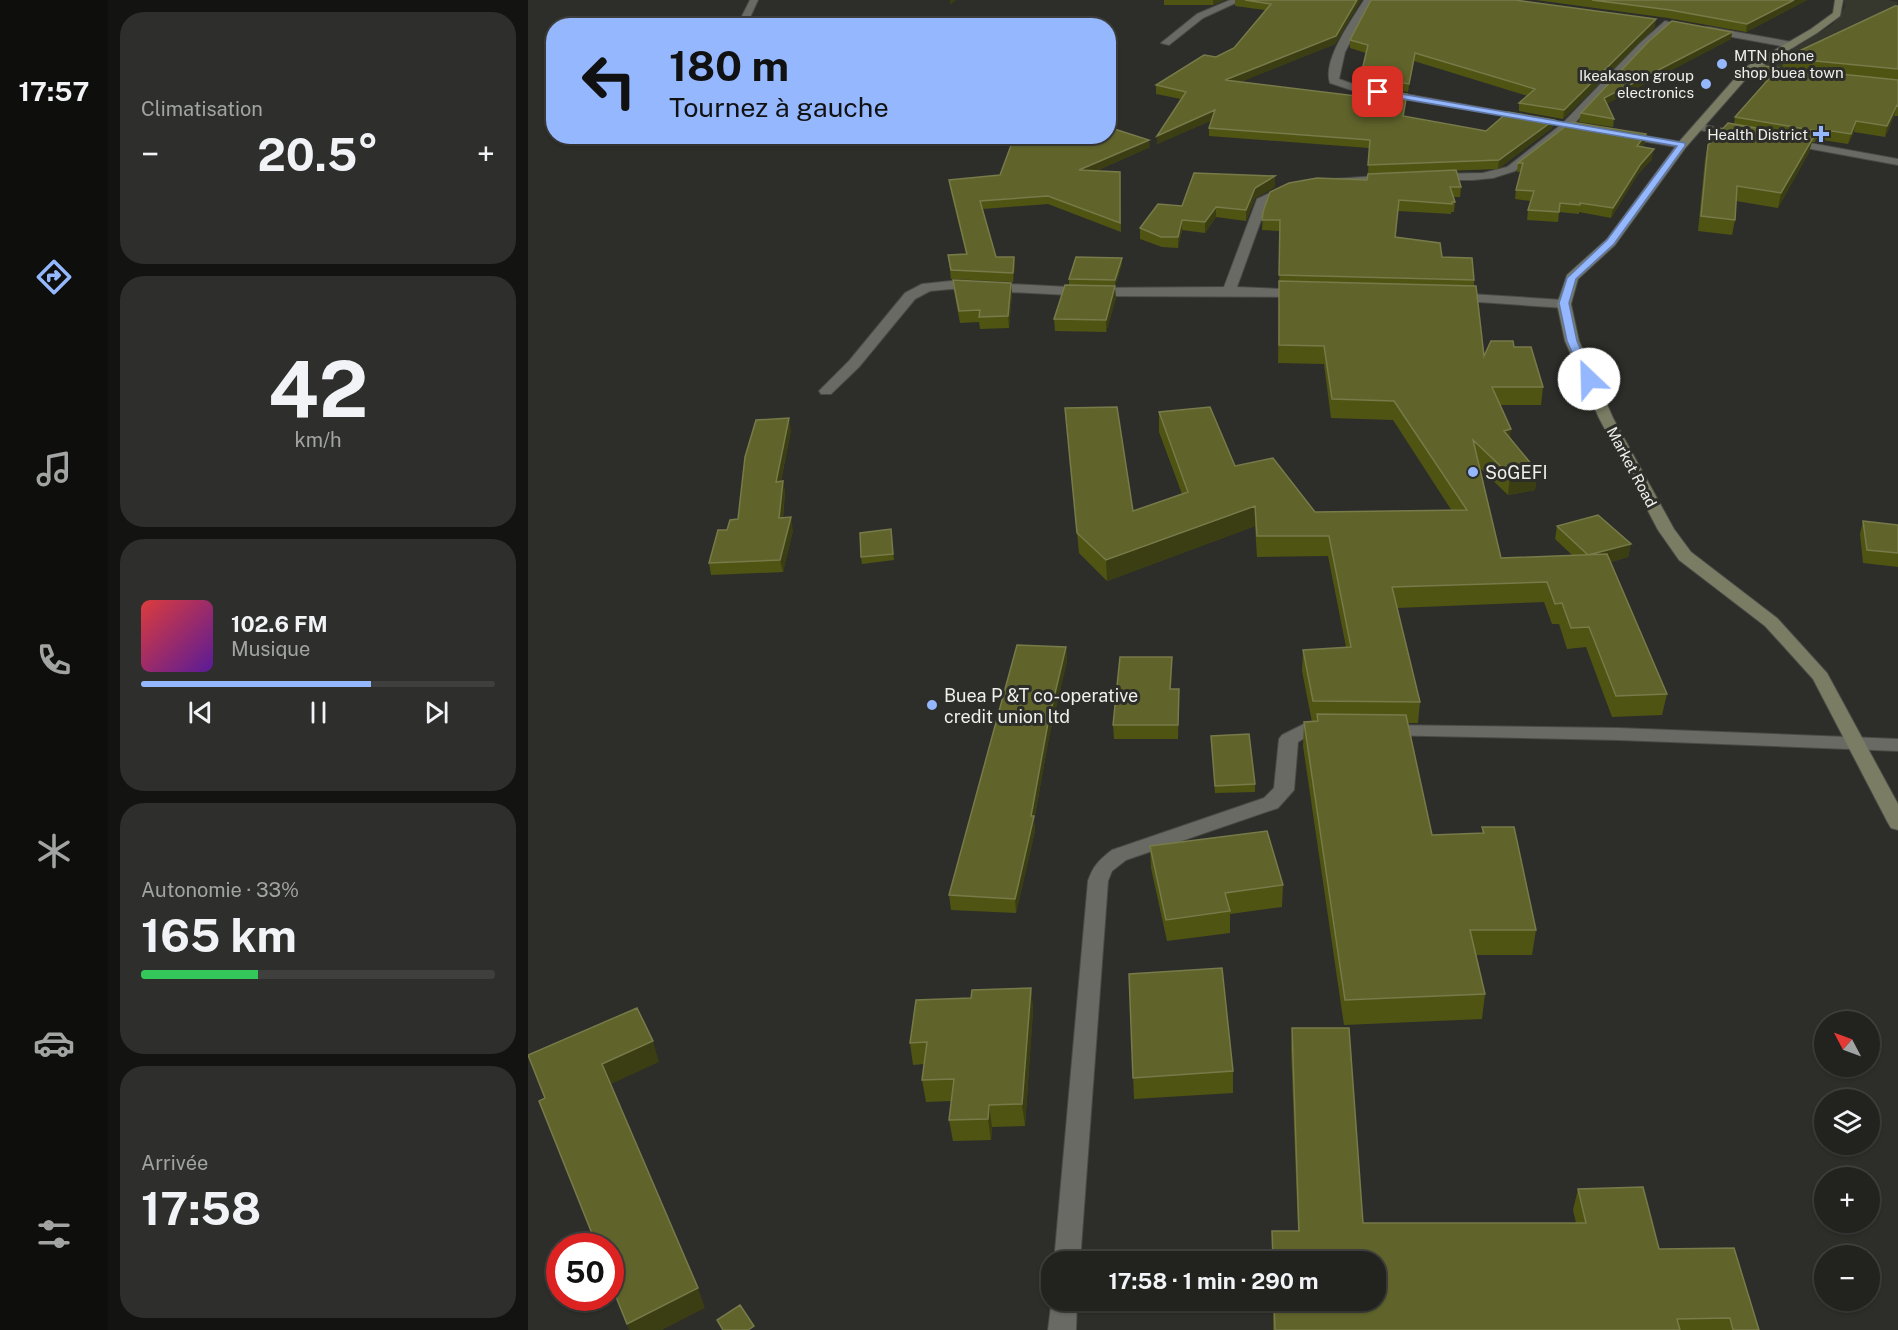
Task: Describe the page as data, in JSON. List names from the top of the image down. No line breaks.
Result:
{"streets":{"main road":["Market Road"]},"places":{"other":["MTN phone shop buea town","Ikeakason group electronics","SoGEFI","Buea P &T co-operative credit union ltd"],"health":["Health District"]},"north":"top left","page":{"tabs":"17:57","tile":["Climatisation",["42","km/h"],["Autonomie · 33%","165 km"],["Arrivée","17:58"]],"turn":["180 m","Tournez à gauche"],"heat":["−","20.5°","+"],"song":["102.6 FM","Musique"],"map_buttons":["+","−"],"limit":"50","trip":"17:58 · 1 min · 290 m"}}
